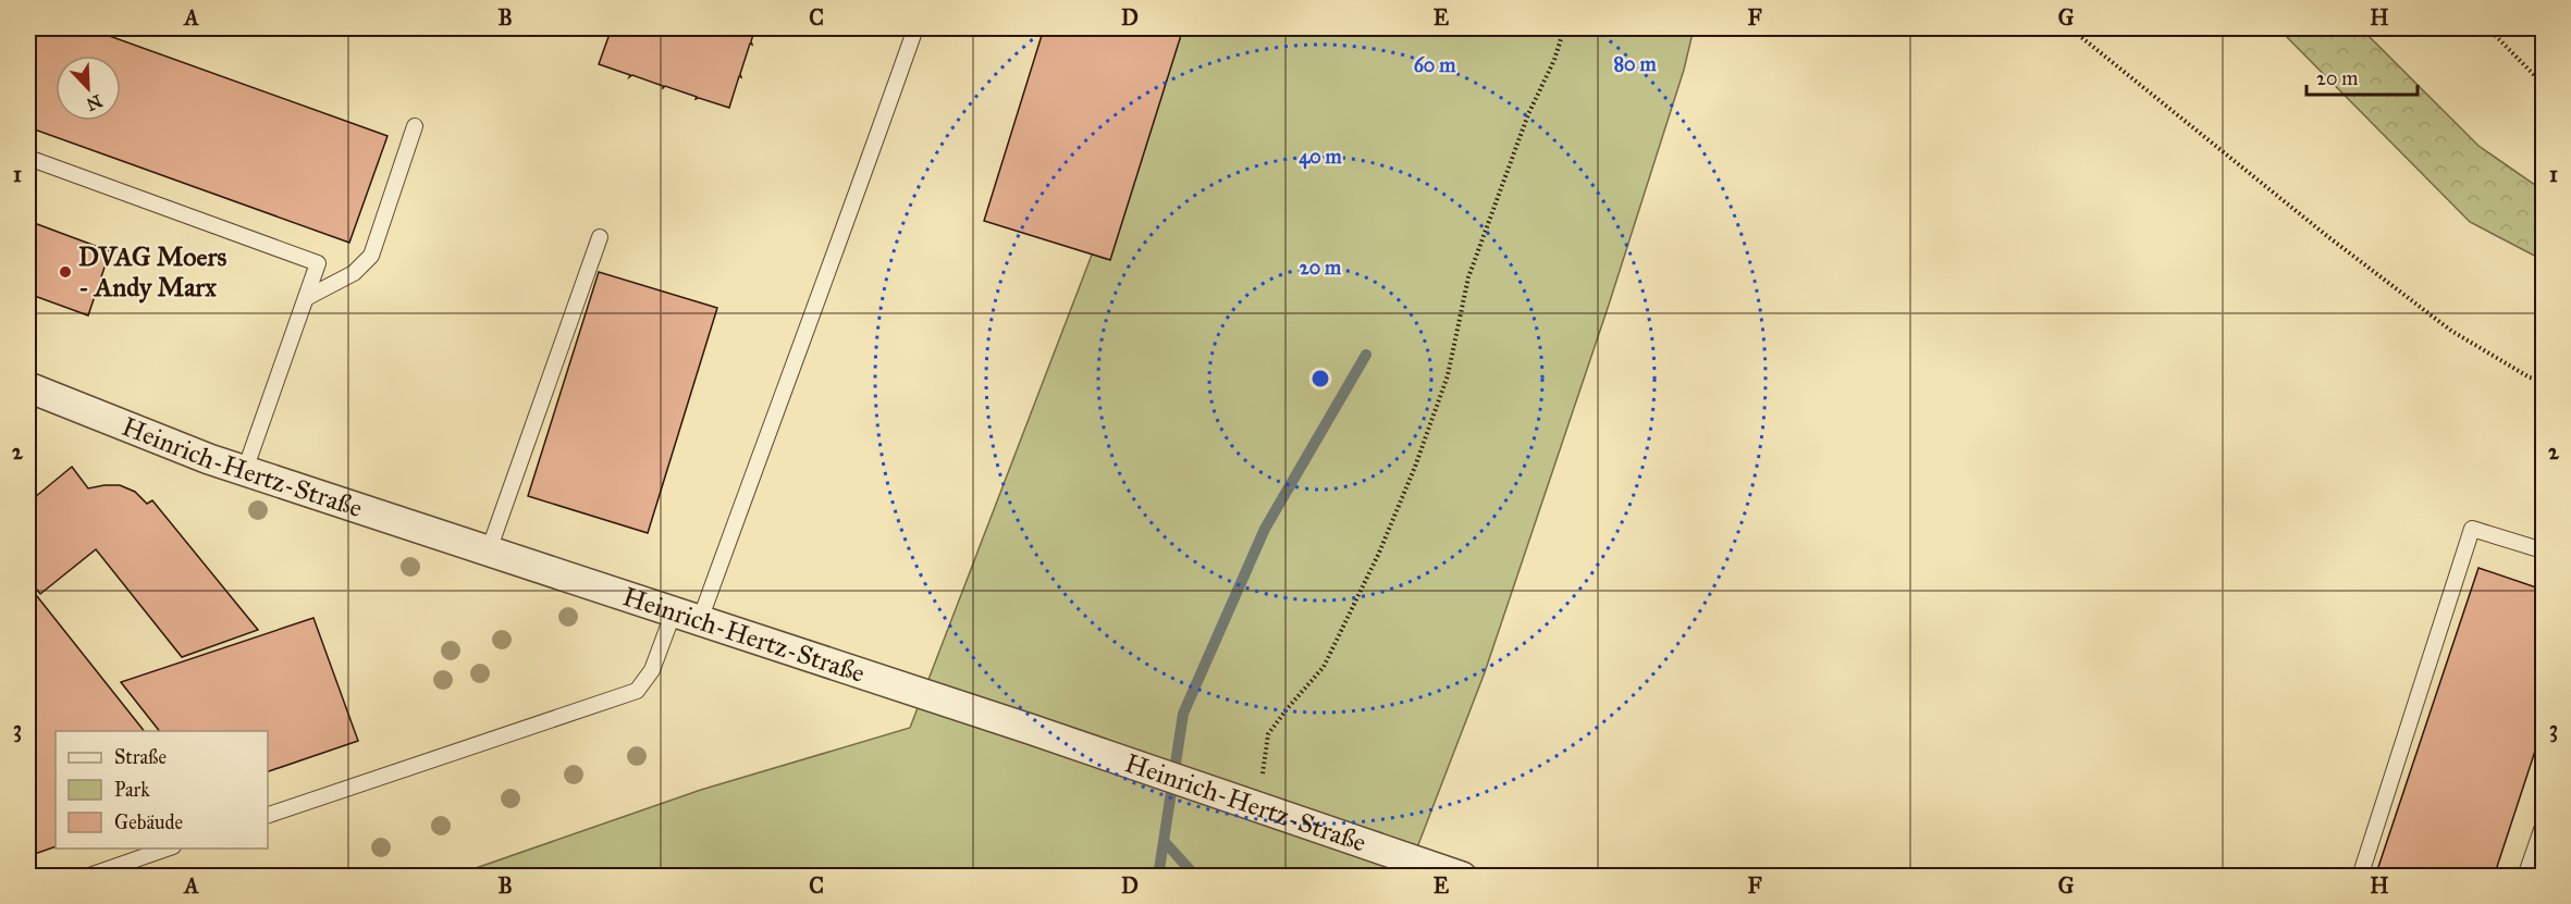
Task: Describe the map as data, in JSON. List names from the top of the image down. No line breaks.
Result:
{"streets":{"street":["Heinrich-Hertz-Straße"]},"places":["DVAG Moers - Andy Marx"],"legend":["Straße","Park","Gebäude"],"scale_bar":"20 m","north":"bottom right","grid":{"columns":["A","B","C","D","E","F","G","H"],"rows":["1","2","3"]},"rings":["80 m","60 m","40 m","20 m"]}
